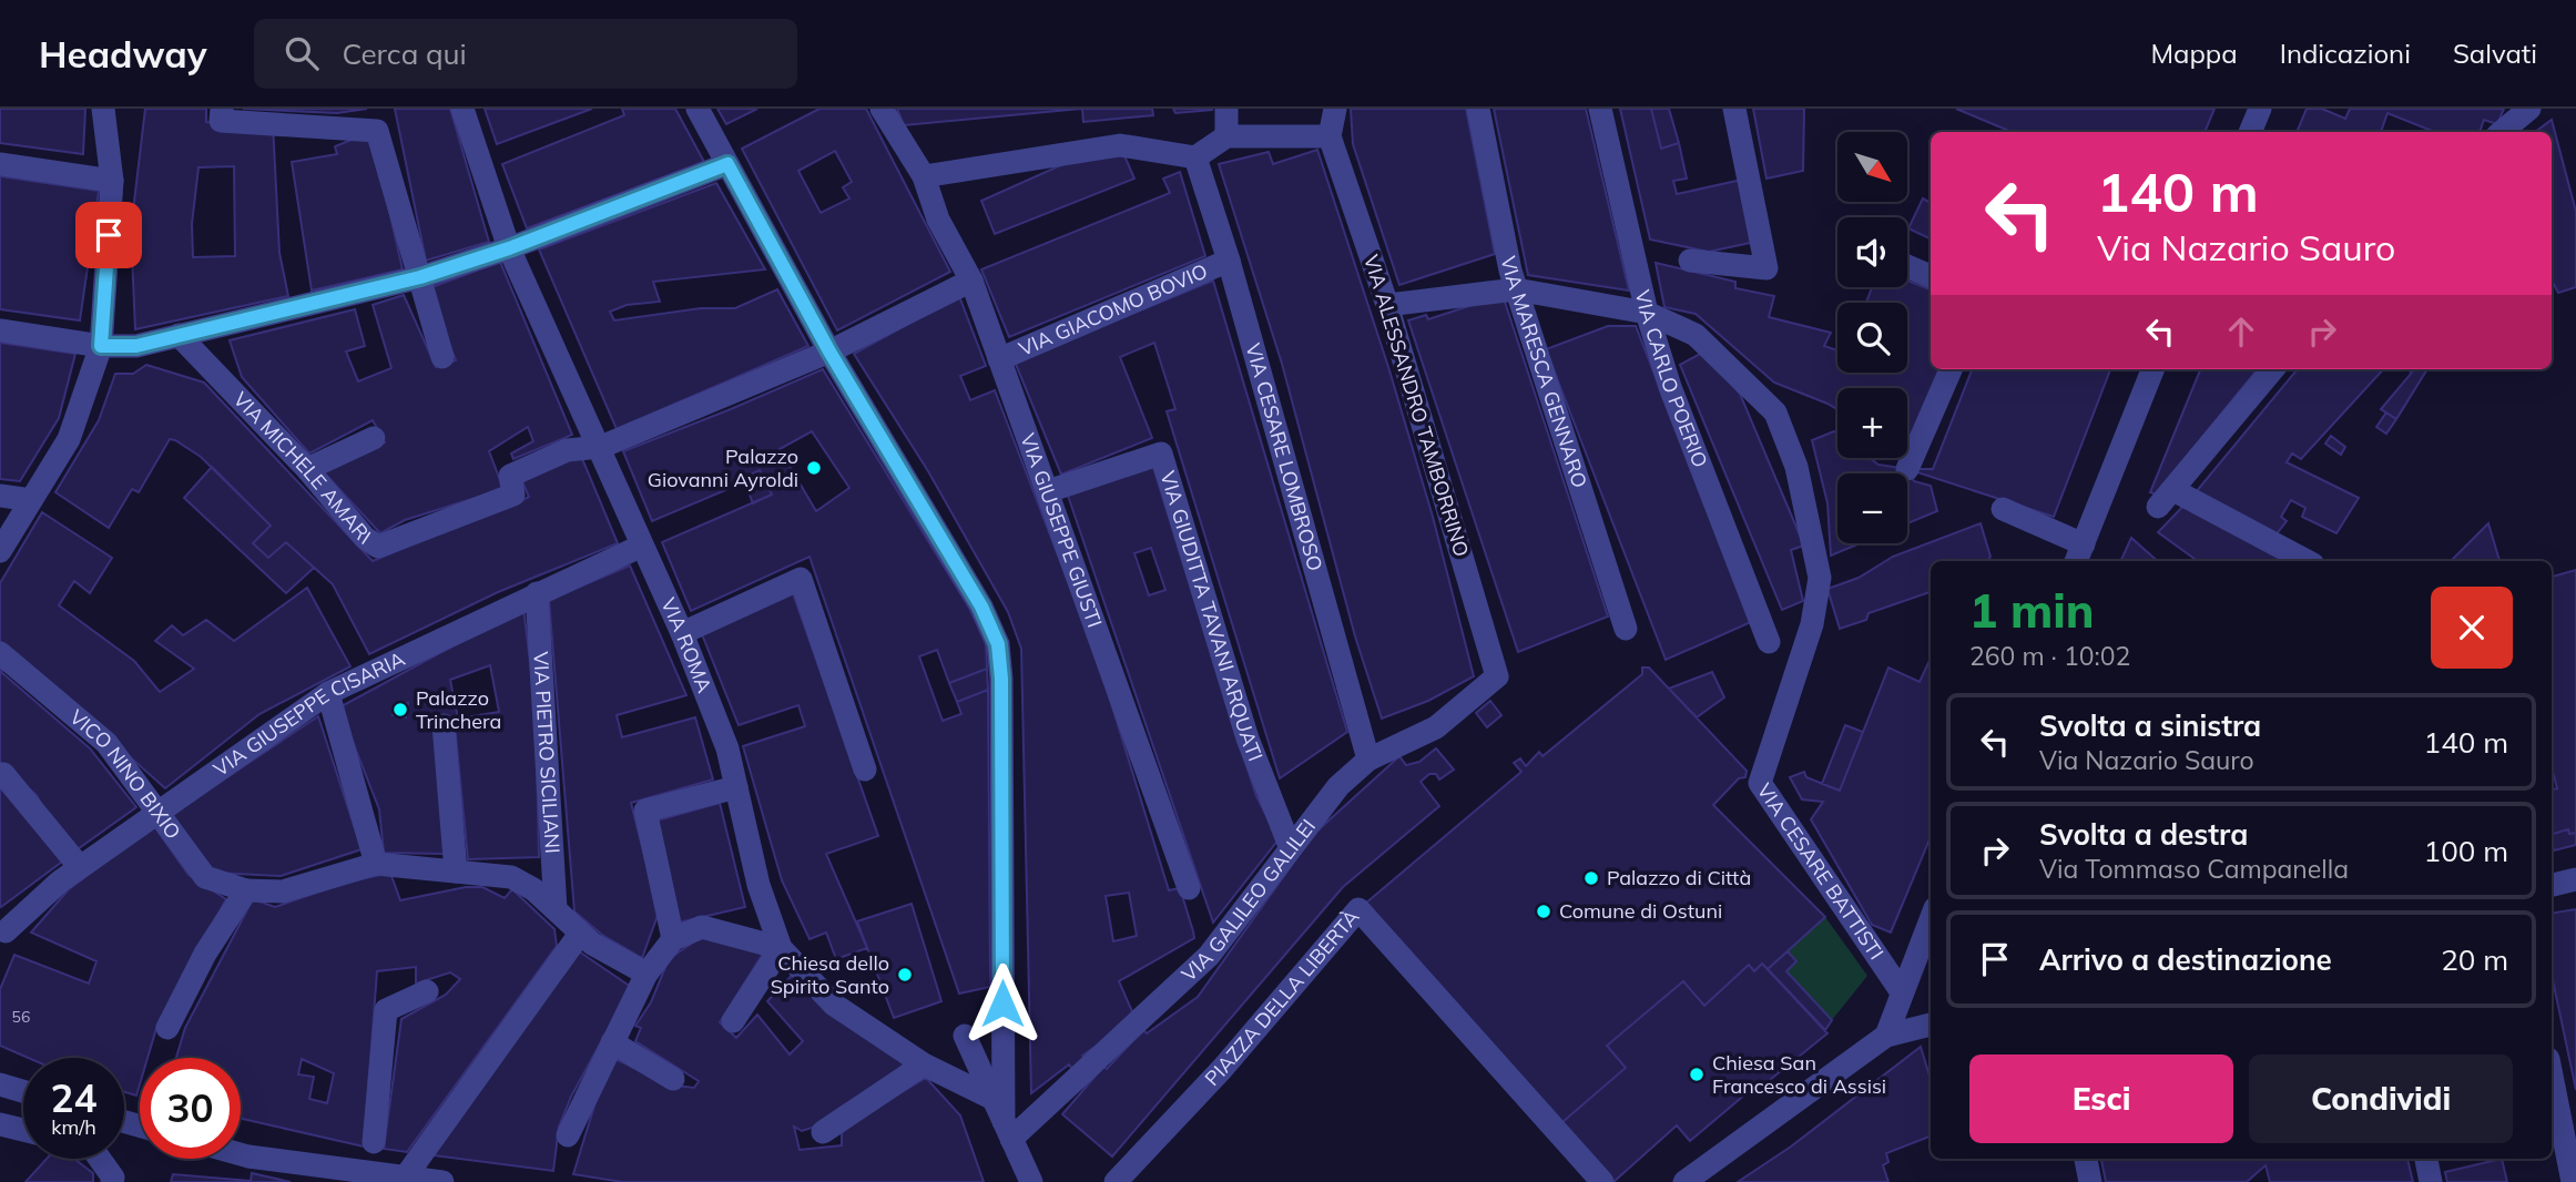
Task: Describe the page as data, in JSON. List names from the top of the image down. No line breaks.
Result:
{"streets":{"street":["VIA GIACOMO BOVIO","VIA MARESCA GENNARO","VIA CARLO POERIO","VIA ALESSANDRO TAMBORRINO","VIA CESARE LOMBROSO","VIA MICHELE AMARI","VIA GIUSEPPE GIUSTI","VIA GIUDITTA TAVANI ARQUATI","VIA ROMA","VIA GIUSEPPE CISARIA","VIA PIETRO SICILIANI","VICO NINO BIXIO","VIA CESARE BATTISTI","VIA GALILEO GALILEI","PIAZZA DELLA LIBERTÀ"]},"crossings":[["VIA GIACOMO BOVIO","VIA CESARE LOMBROSO"],["VIA GIACOMO BOVIO","VIA GIUSEPPE GIUSTI"],["VIA CARLO POERIO","VIA CESARE BATTISTI"],["VIA ALESSANDRO TAMBORRINO","VIA GALILEO GALILEI"],["VIA CESARE LOMBROSO","VIA GALILEO GALILEI"],["VIA MICHELE AMARI","VIA ROMA"],["VIA GIUSEPPE GIUSTI","VIA GIUDITTA TAVANI ARQUATI"],["VIA GIUDITTA TAVANI ARQUATI","VIA GALILEO GALILEI"],["VIA ROMA","VIA GIUSEPPE CISARIA"],["VIA GIUSEPPE CISARIA","VIA PIETRO SICILIANI"],["VIA GIUSEPPE CISARIA","VICO NINO BIXIO"]],"places":["Palazzo Giovanni Ayroldi","Palazzo Trinchera","Palazzo di Città","Comune di Ostuni","Chiesa dello Spirito Santo","Chiesa San Francesco di Assisi"],"house_numbers":["56"],"north":"bottom right","page":{"header":"Headway","search":"Cerca qui","nav":["Mappa","Indicazioni","Salvati"],"map_buttons":["+","−"],"turn":["140 m","Via Nazario Sauro"],"heading":["1 min","260 m · 10:02"],"list":[{"name":"Svolta a sinistra","note":"Via Nazario Sauro","value":"140 m"},{"name":"Svolta a destra","note":"Via Tommaso Campanella","value":"100 m"},{"name":"Arrivo a destinazione","value":"20 m"}],"buttons":["Esci","Condividi"],"speed":"24 km/h","limit":"30"}}
